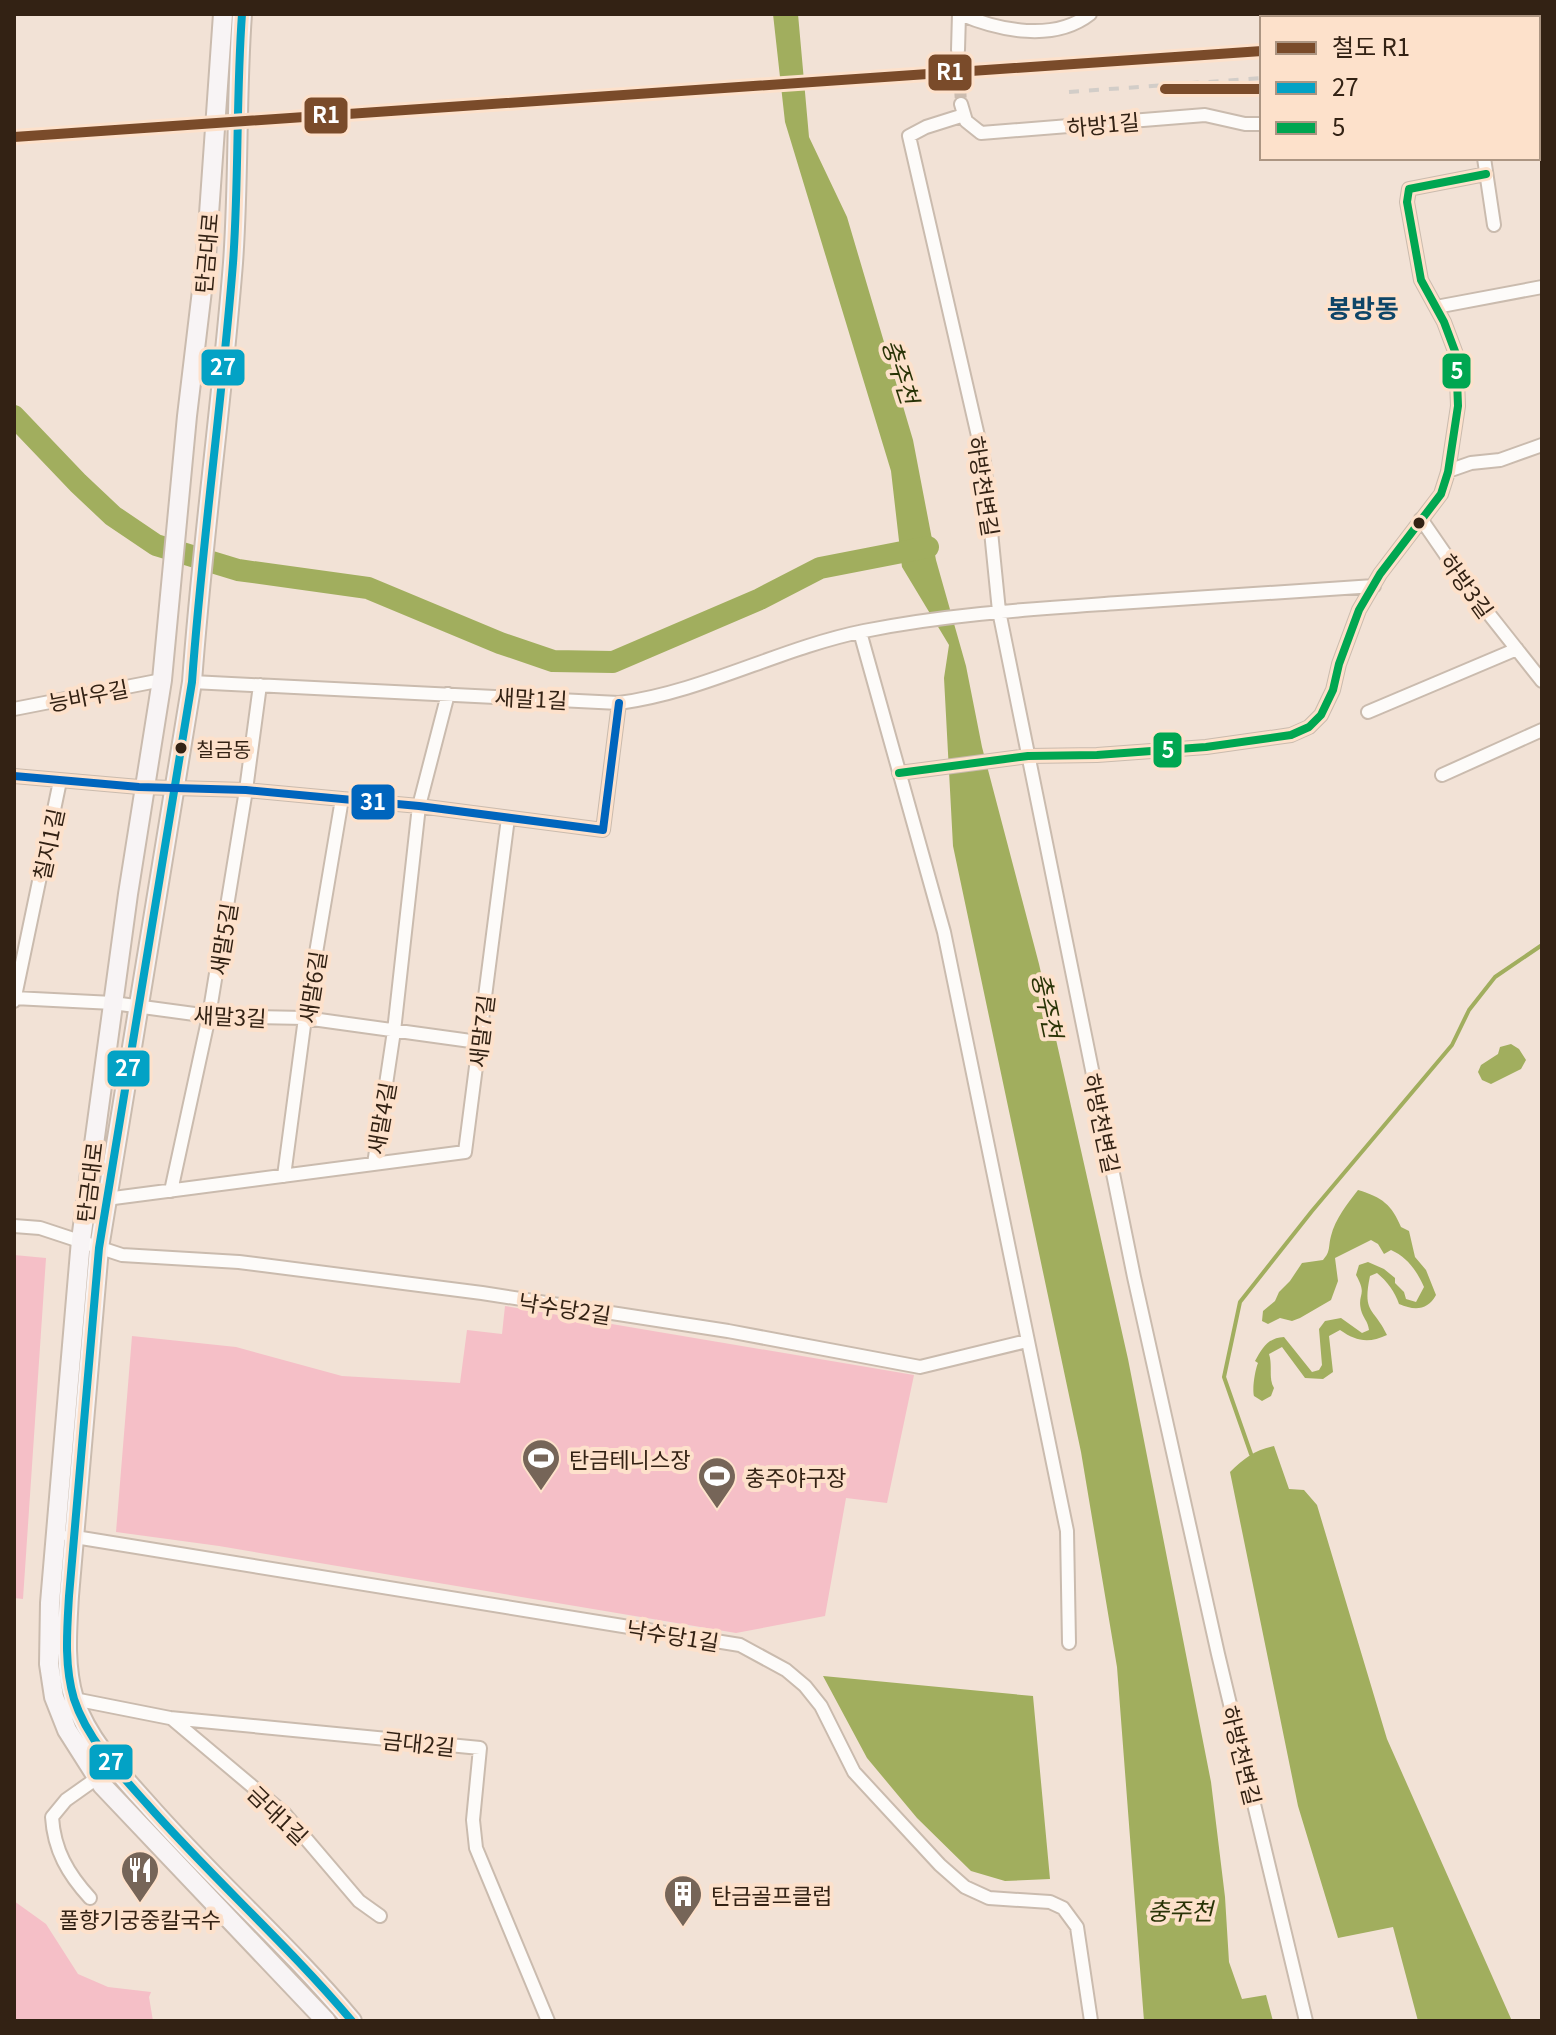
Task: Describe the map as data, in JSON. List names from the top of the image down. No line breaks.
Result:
{"streets":{"main road":["탄금대로"],"street":["하방1길","하방천변길","하방3길","능바우길","새말1길","칠지1길","새말5길","새말6길","새말3길","새말7길","새말4길","낙수당2길","낙수당1길","금대2길","금대1길"]},"crossings":[["하방1길","하방천변길"],["탄금대로","능바우길"],["탄금대로","새말1길"],["탄금대로","새말3길"],["탄금대로","새말4길"],["탄금대로","낙수당2길"],["탄금대로","낙수당1길"],["탄금대로","금대2길"],["하방천변길","새말1길"],["새말1길","새말5길"],["새말1길","새말4길"],["칠지1길","새말3길"],["새말5길","새말3길"],["새말5길","새말4길"],["새말6길","새말3길"],["새말6길","새말4길"],["새말3길","새말7길"],["새말3길","새말4길"],["새말7길","새말4길"],["금대2길","금대1길"]],"districts":["봉방동"],"water":["충주천"],"places":{"other":["칠금동"],"sports":["탄금테니스장","충주야구장"],"restaurant":["풀향기궁중칼국수"],"building":["탄금골프클럽"]},"lines":["transit line 27","rail line R1","transit line 5","transit line 31"],"legend":["철도 R1","27","5"]}
